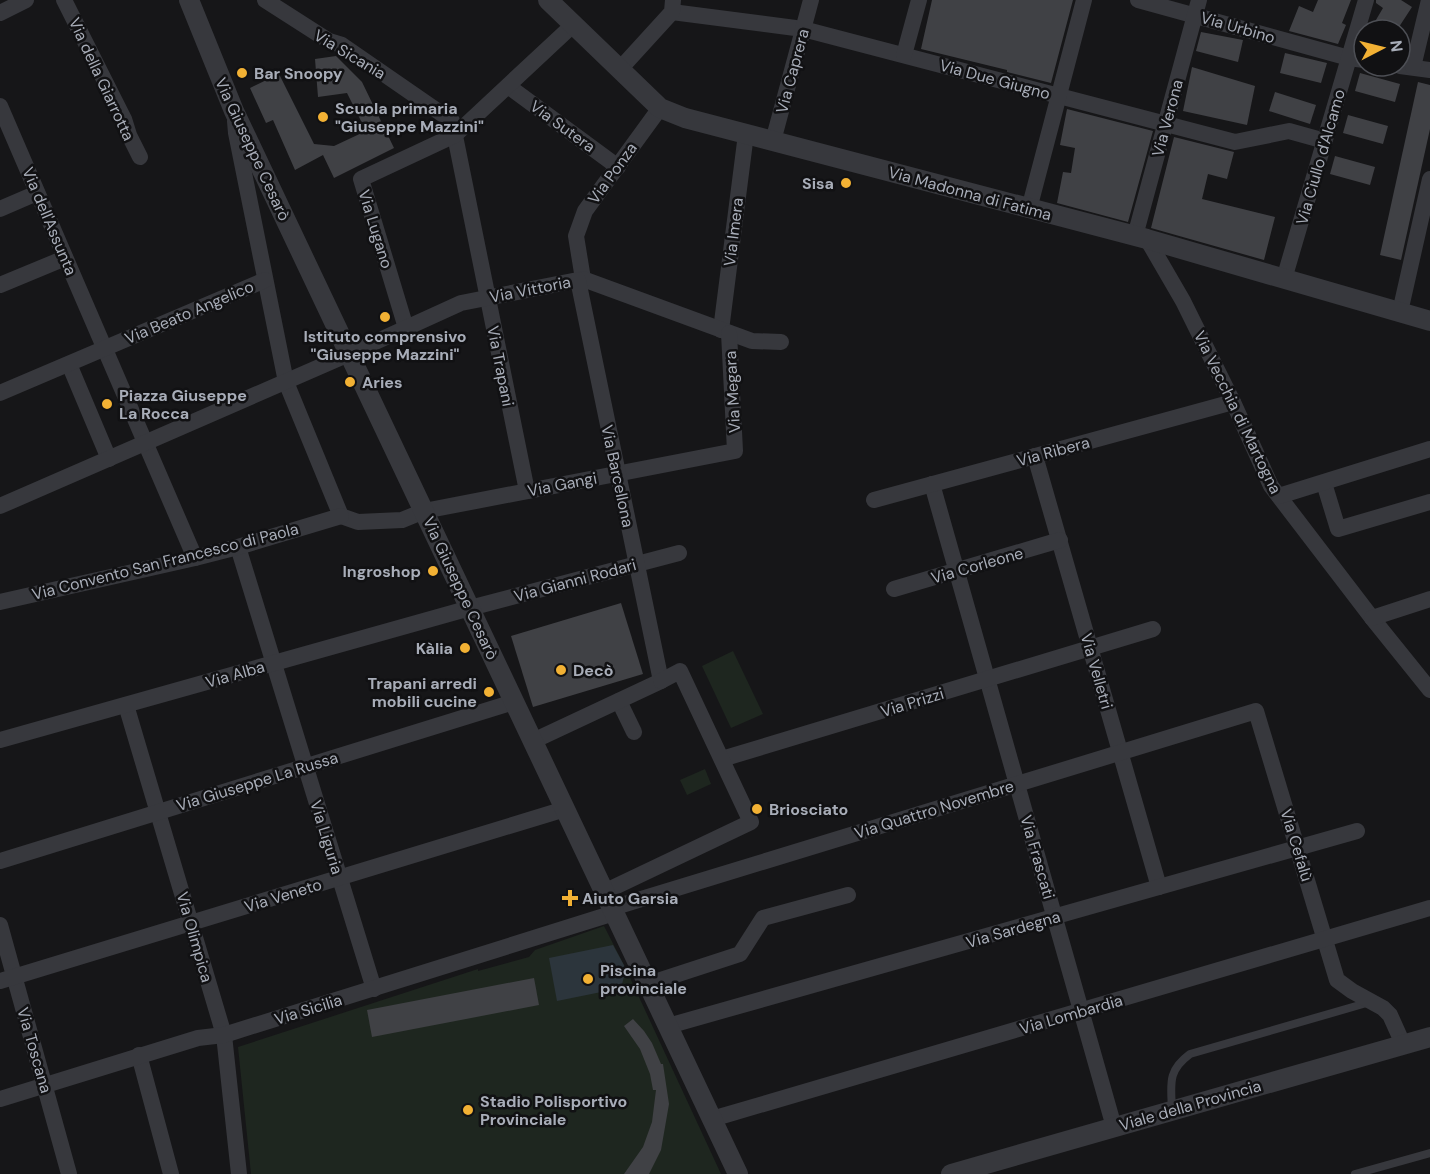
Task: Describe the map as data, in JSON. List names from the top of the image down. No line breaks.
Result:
{"streets":{"street":["Via Urbino","Via Sicania","Via Caprera","Via della Giarrotta","Via Due Giugno","Via Verona","Via Sutera","Via Giuseppe Cesarò","Via Ciullo d'Alcamo","Via Ponza","Via Madonna di Fatima","Via dell'Assunta","Via Lugano","Via Imera","Via Vittoria","Via Beato Angelico","Via Trapani","Via Megara","Via Vecchia di Martogna","Via Ribera","Via Barcellona","Via Gangi","Via Convento San Francesco di Paola","Via Corleone","Via Gianni Rodari","Via Velletri","Via Alba","Via Prizzi","Via Giuseppe La Russa","Via Quattro Novembre","Via Liguria","Via Cefalù","Via Frascati","Via Veneto","Via Sardegna","Via Olimpica","Via Sicilia","Via Lombardia","Via Toscana","Viale della Provincia"]},"crossings":[["Via Urbino","Via Verona"],["Via Urbino","Via Ciullo d'Alcamo"],["Via Sicania","Via Lugano"],["Via Sicania","Via Trapani"],["Via Caprera","Via Due Giugno"],["Via Caprera","Via Madonna di Fatima"],["Via Due Giugno","Via Verona"],["Via Due Giugno","Via Ciullo d'Alcamo"],["Via Verona","Via Madonna di Fatima"],["Via Verona","Via Vecchia di Martogna"],["Via Sutera","Via Ponza"],["Via Sutera","Via Lugano"],["Via Giuseppe Cesarò","Via Vittoria"],["Via Giuseppe Cesarò","Via Gangi"],["Via Giuseppe Cesarò","Via Gianni Rodari"],["Via Giuseppe Cesarò","Via Alba"],["Via Giuseppe Cesarò","Via Giuseppe La Russa"],["Via Giuseppe Cesarò","Via Quattro Novembre"],["Via Giuseppe Cesarò","Via Veneto"],["Via Giuseppe Cesarò","Via Sardegna"],["Via Giuseppe Cesarò","Via Sicilia"],["Via Giuseppe Cesarò","Via Lombardia"],["Via Ciullo d'Alcamo","Via Madonna di Fatima"],["Via Ponza","Via Madonna di Fatima"],["Via Ponza","Via Vittoria"],["Via Ponza","Via Barcellona"],["Via Madonna di Fatima","Via Lugano"],["Via Madonna di Fatima","Via Imera"],["Via Madonna di Fatima","Via Vecchia di Martogna"],["Via dell'Assunta","Via Vittoria"],["Via dell'Assunta","Via Beato Angelico"],["Via Lugano","Via Vittoria"],["Via Lugano","Via Trapani"],["Via Imera","Via Vittoria"],["Via Imera","Via Megara"],["Via Vittoria","Via Trapani"],["Via Vittoria","Via Megara"],["Via Vittoria","Via Barcellona"],["Via Trapani","Via Gangi"],["Via Megara","Via Gangi"],["Via Vecchia di Martogna","Via Ribera"],["Via Ribera","Via Velletri"],["Via Ribera","Via Frascati"],["Via Barcellona","Via Gangi"],["Via Barcellona","Via Gianni Rodari"],["Via Gangi","Via Convento San Francesco di Paola"],["Via Convento San Francesco di Paola","Via Liguria"],["Via Corleone","Via Velletri"],["Via Corleone","Via Frascati"],["Via Gianni Rodari","Via Alba"],["Via Velletri","Via Prizzi"],["Via Velletri","Via Quattro Novembre"],["Via Velletri","Via Sardegna"],["Via Alba","Via Liguria"],["Via Alba","Via Olimpica"],["Via Prizzi","Via Frascati"],["Via Giuseppe La Russa","Via Liguria"],["Via Giuseppe La Russa","Via Olimpica"],["Via Quattro Novembre","Via Cefalù"],["Via Quattro Novembre","Via Frascati"],["Via Quattro Novembre","Via Sicilia"],["Via Liguria","Via Veneto"],["Via Liguria","Via Sicilia"],["Via Cefalù","Via Sardegna"],["Via Cefalù","Via Lombardia"],["Via Frascati","Via Sardegna"],["Via Frascati","Via Lombardia"],["Via Frascati","Viale della Provincia"],["Via Veneto","Via Olimpica"],["Via Veneto","Via Toscana"],["Via Olimpica","Via Sicilia"],["Via Sicilia","Via Toscana"]],"places":{"other":["Bar Snoopy","Scuola primaria \"Giuseppe Mazzini\"","Sisa","Istituto comprensivo \"Giuseppe Mazzini\"","Aries","Piazza Giuseppe La Rocca","Ingroshop","Kàlia","Decò","Trapani arredi mobili cucine","Briosciato","Piscina provinciale","Stadio Polisportivo Provinciale"],"health":["Aiuto Garsia"]},"north":"right"}
